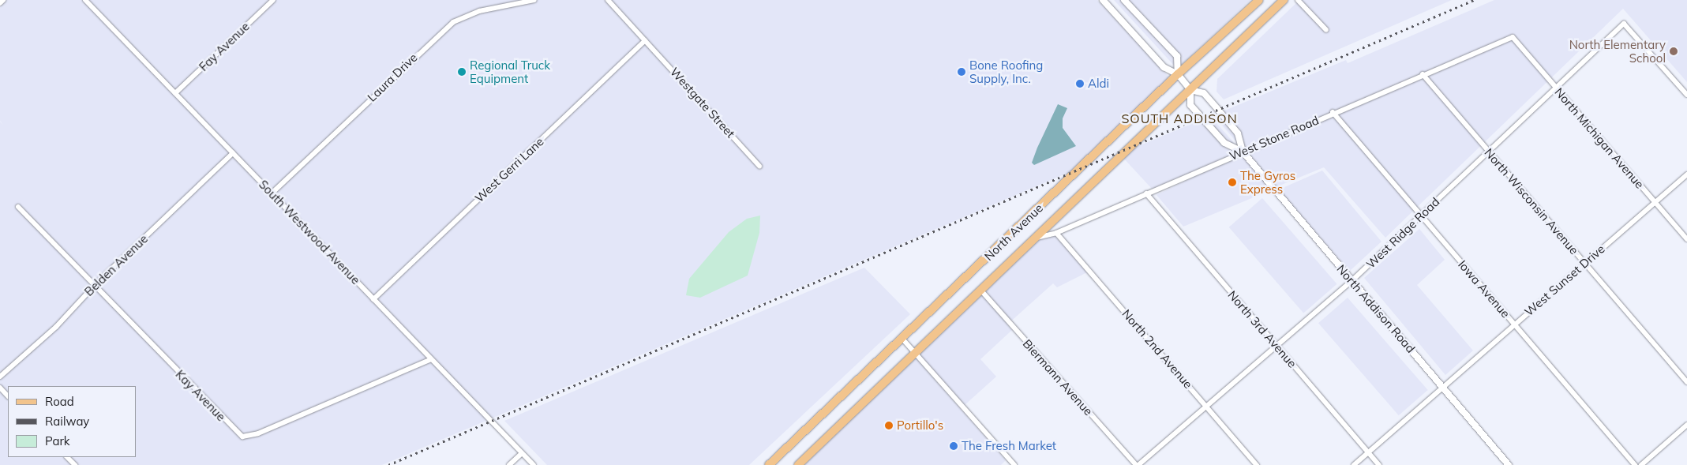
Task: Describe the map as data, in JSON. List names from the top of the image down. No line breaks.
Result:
{"streets":{"main road":["North Avenue"],"street":["Fay Avenue","Laura Drive","Westgate Street","West Stone Road","North Michigan Avenue","West Gerri Lane","North Wisconsin Avenue","South Westwood Avenue","West Ridge Road","Belden Avenue","West Sunset Drive","Iowa Avenue","North Addison Road","North 3rd Avenue","North 2nd Avenue","Biermann Avenue","Kay Avenue"]},"crossings":[["Fay Avenue","South Westwood Avenue"],["Laura Drive","South Westwood Avenue"],["Westgate Street","West Gerri Lane"],["West Stone Road","North Michigan Avenue"],["West Stone Road","North Wisconsin Avenue"],["West Stone Road","North Avenue"],["West Stone Road","Iowa Avenue"],["West Stone Road","North Addison Road"],["West Stone Road","North 3rd Avenue"],["West Stone Road","North 2nd Avenue"],["North Michigan Avenue","West Ridge Road"],["North Michigan Avenue","West Sunset Drive"],["West Gerri Lane","South Westwood Avenue"],["North Wisconsin Avenue","West Ridge Road"],["North Wisconsin Avenue","West Sunset Drive"],["South Westwood Avenue","Belden Avenue"],["South Westwood Avenue","Kay Avenue"],["North Avenue","North Addison Road"],["North Avenue","Biermann Avenue"],["West Ridge Road","Iowa Avenue"],["West Ridge Road","North Addison Road"],["West Ridge Road","North 3rd Avenue"],["West Ridge Road","North 2nd Avenue"],["West Ridge Road","Biermann Avenue"],["Belden Avenue","Kay Avenue"],["West Sunset Drive","Iowa Avenue"],["West Sunset Drive","North Addison Road"],["West Sunset Drive","North 3rd Avenue"]],"districts":["SOUTH ADDISON"],"places":["North Elementary School","Regional Truck Equipment","Bone Roofing Supply, Inc.","Aldi","The Gyros Express","Portillo's","The Fresh Market"],"legend":["Road","Railway","Park"]}
